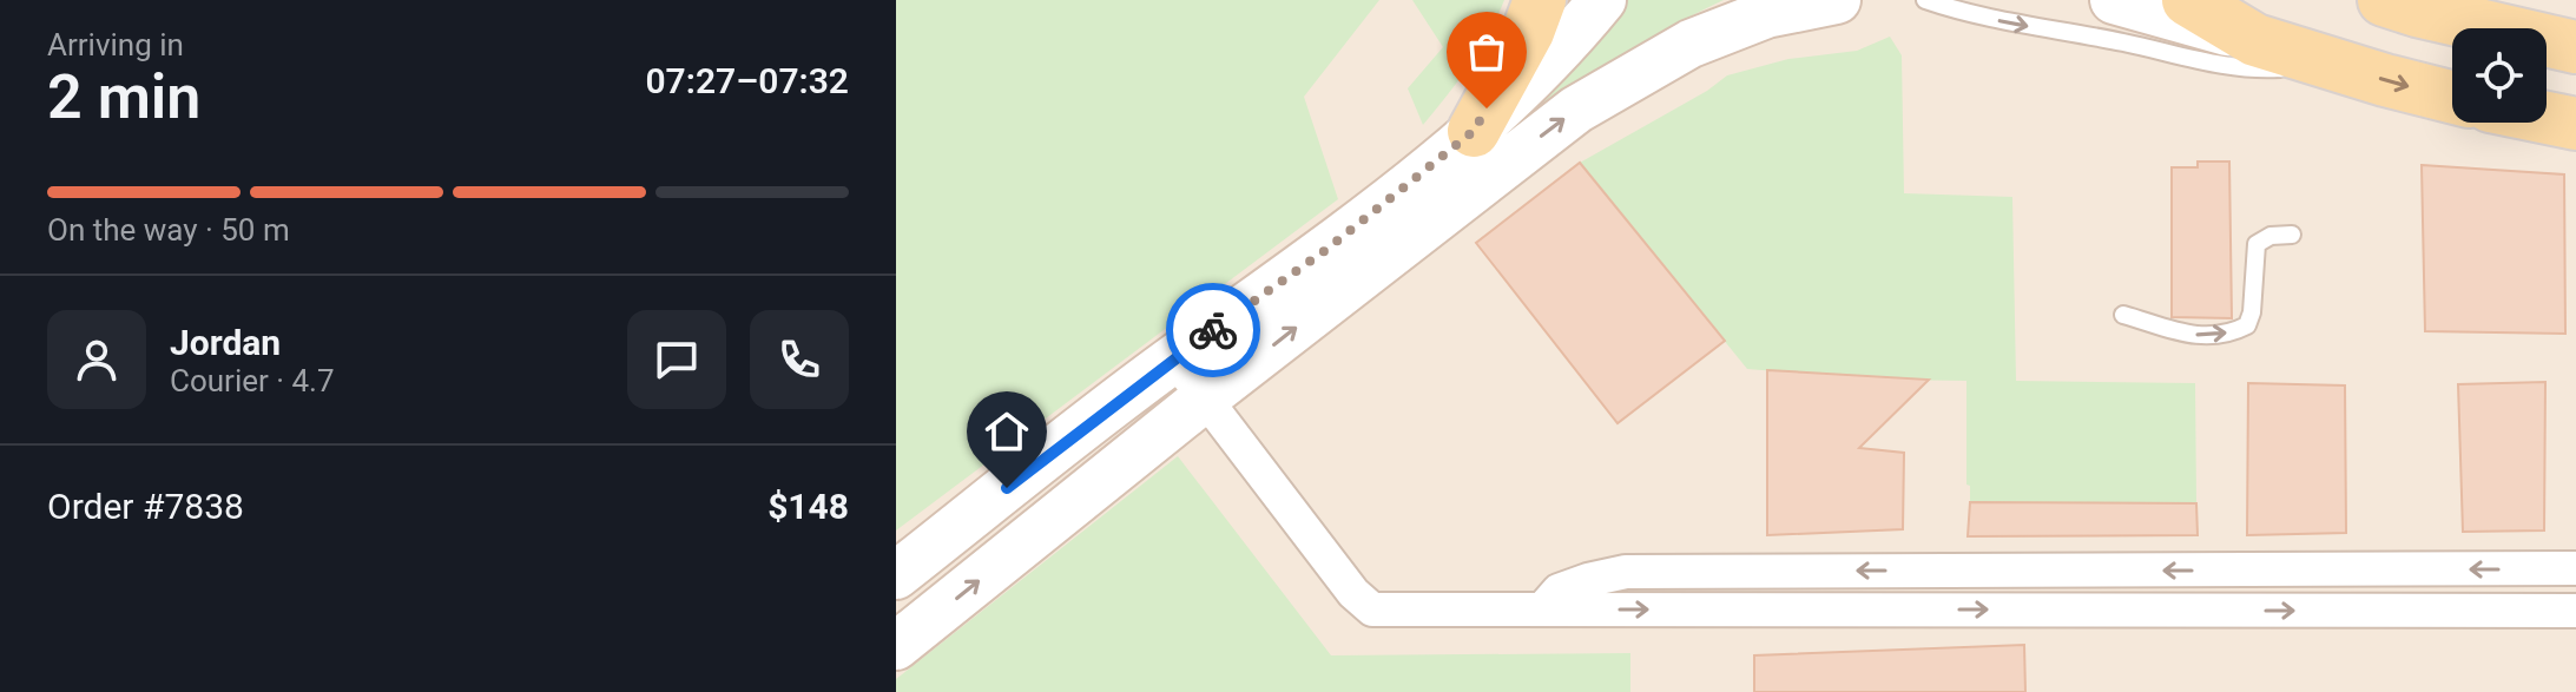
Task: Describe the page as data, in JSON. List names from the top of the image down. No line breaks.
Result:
{"page":{"heading":["2 min","Arriving in","07:27–07:32"],"panel":["Jordan","Courier · 4.7","Order #7838","$148"],"bar":"On the way · 50 m"}}
